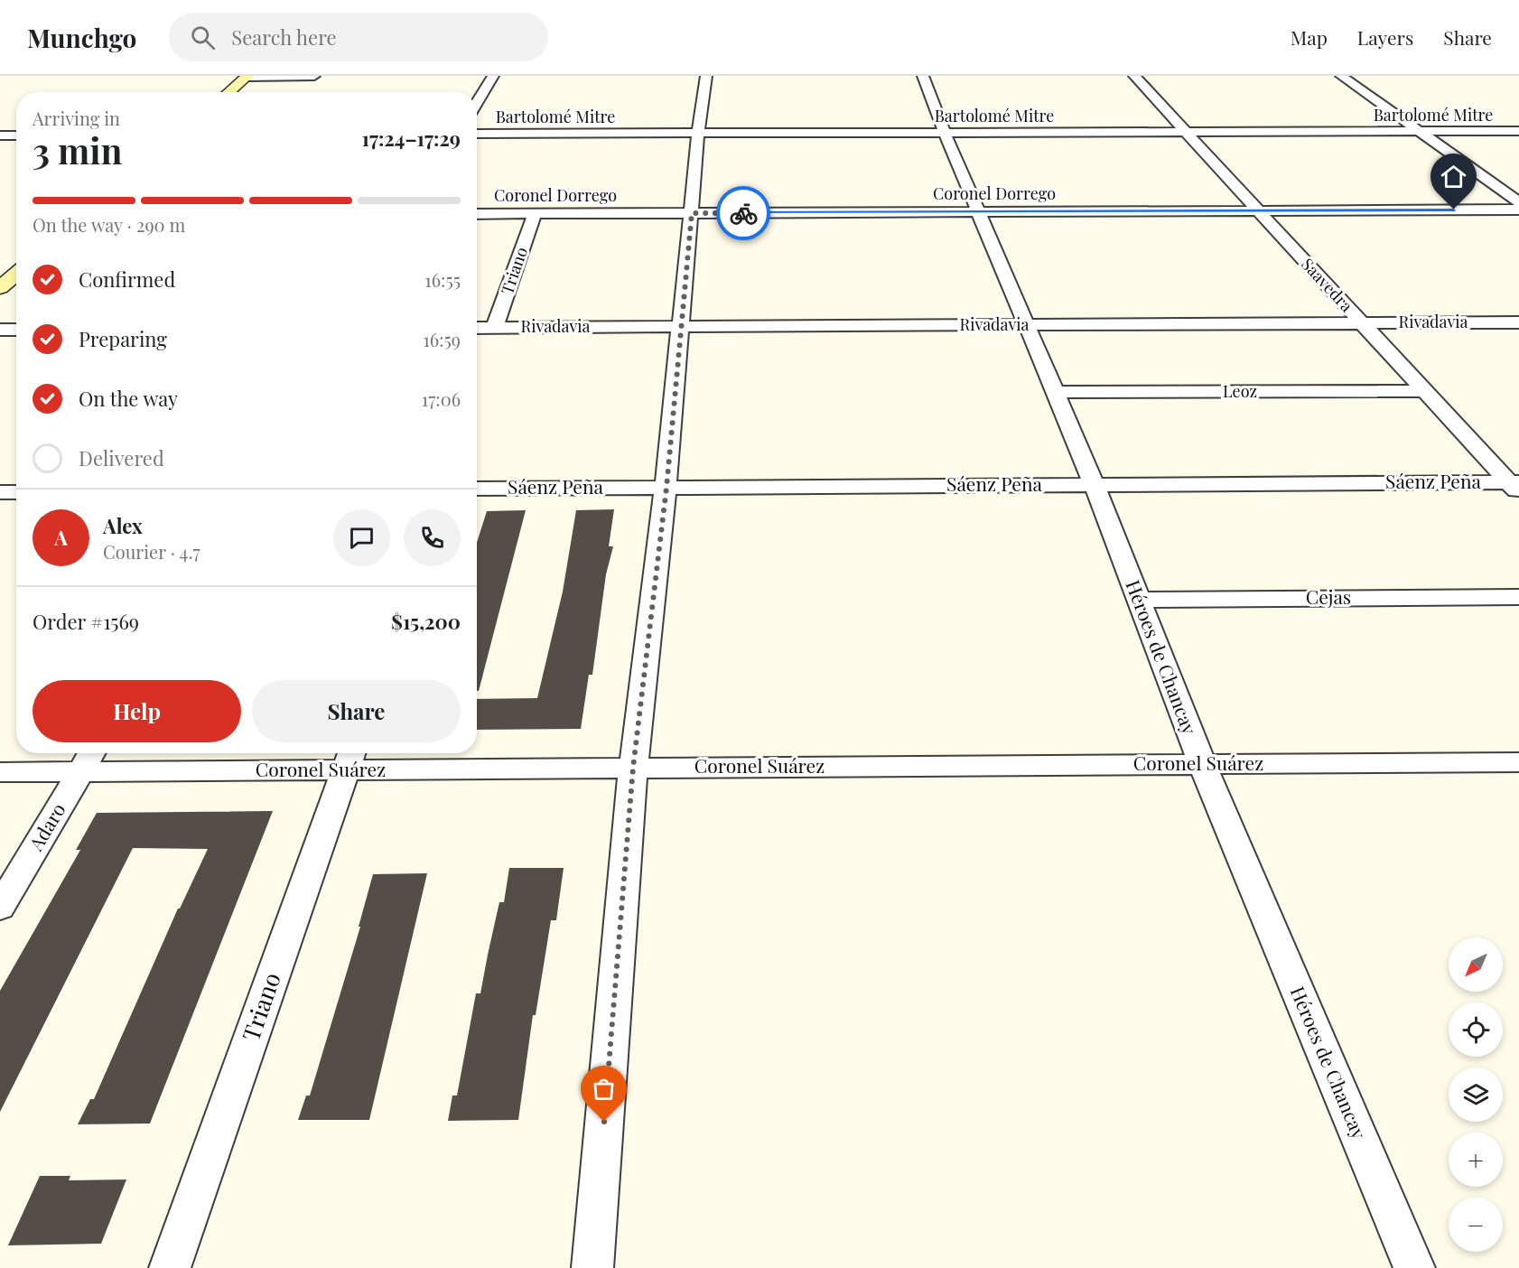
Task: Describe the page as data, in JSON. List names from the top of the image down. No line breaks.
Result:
{"streets":{"street":["Bartolomé Mitre","Coronel Dorrego","Triano","Saavedra","Rivadavia","Leoz","Sáenz Peña","Cejas","Héroes de Chancay","Coronel Suárez","Adaro"]},"crossings":[["Bartolomé Mitre","Saavedra"],["Bartolomé Mitre","Héroes de Chancay"],["Coronel Dorrego","Triano"],["Coronel Dorrego","Saavedra"],["Coronel Dorrego","Héroes de Chancay"],["Triano","Rivadavia"],["Triano","Coronel Suárez"],["Saavedra","Rivadavia"],["Saavedra","Leoz"],["Saavedra","Sáenz Peña"],["Rivadavia","Héroes de Chancay"],["Leoz","Héroes de Chancay"],["Sáenz Peña","Héroes de Chancay"],["Cejas","Héroes de Chancay"],["Héroes de Chancay","Coronel Suárez"],["Coronel Suárez","Adaro"]],"north":"bottom left","page":{"header":"Munchgo","search":"Search here","nav":["Map","Layers","Share"],"heading":["3 min","Arriving in","17:24–17:29"],"panel":["Alex","Courier · 4.7","Order #1569","$15,200"],"bar":"On the way · 290 m","list":[["Confirmed","16:55"],["Preparing","16:59"],["On the way","17:06"],"Delivered"],"round":"A","buttons":["Help","Share"],"map_buttons":["+","−"]}}
